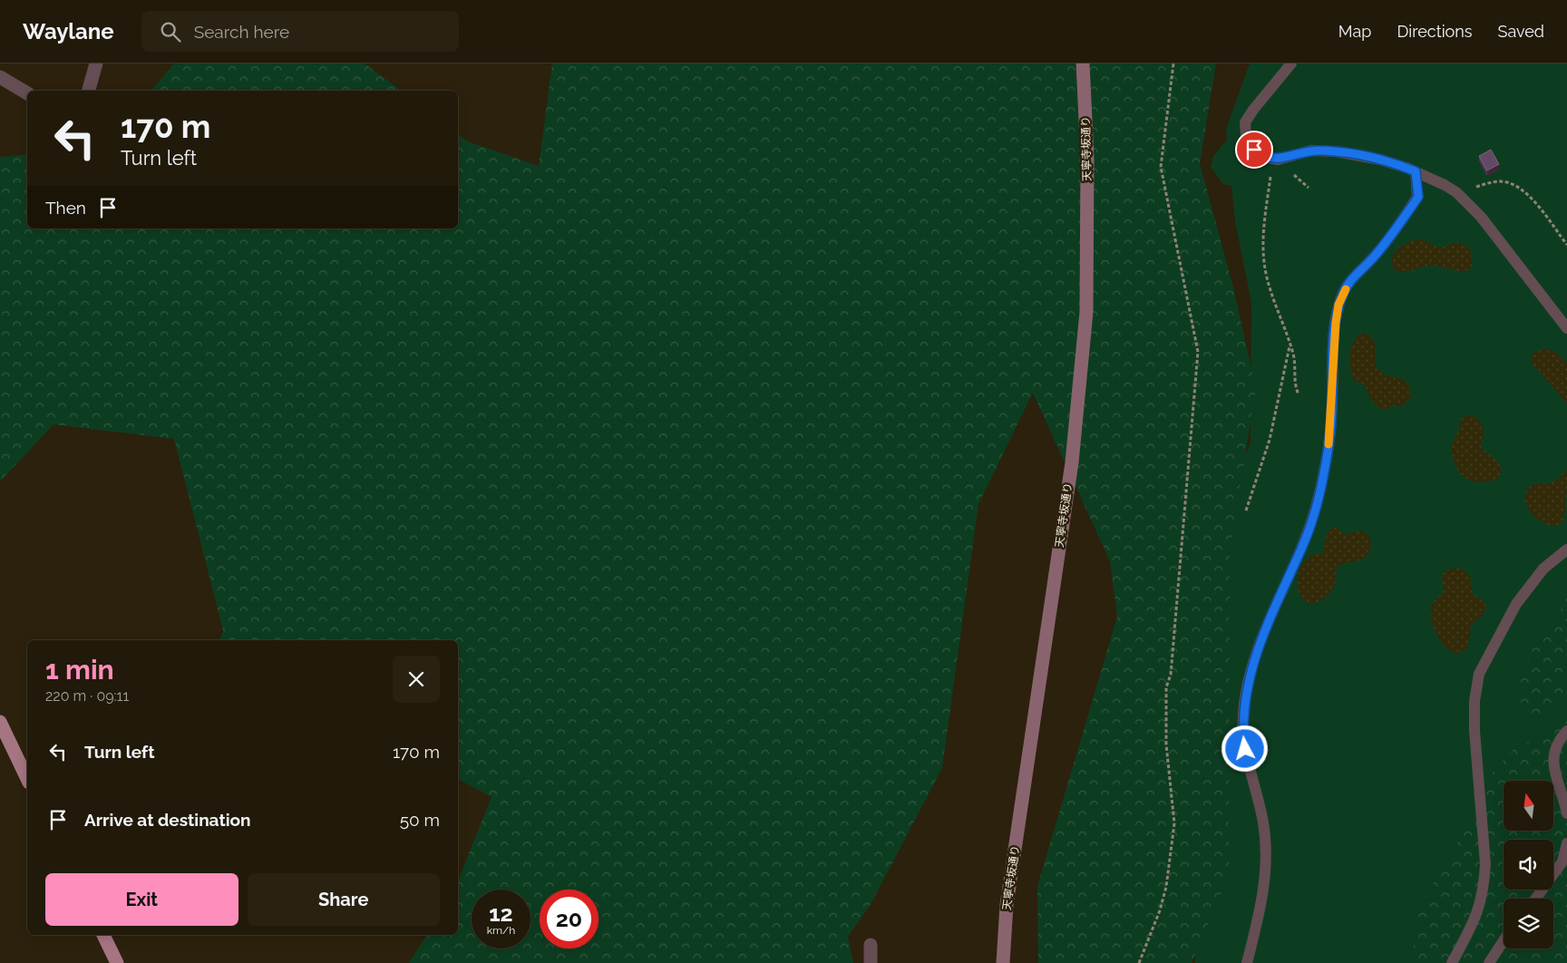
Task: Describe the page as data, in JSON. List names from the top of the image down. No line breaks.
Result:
{"streets":{"street":["天寧寺坂通り"]},"north":"top","page":{"header":"Waylane","search":"Search here","nav":["Map","Directions","Saved"],"turn":["170 m","Turn left"],"then":"Then","heading":["1 min","220 m · 09:11"],"list":[{"name":"Turn left","value":"170 m"},{"name":"Arrive at destination","value":"50 m"}],"buttons":["Exit","Share"],"speed":"12 km/h","limit":"20"}}
